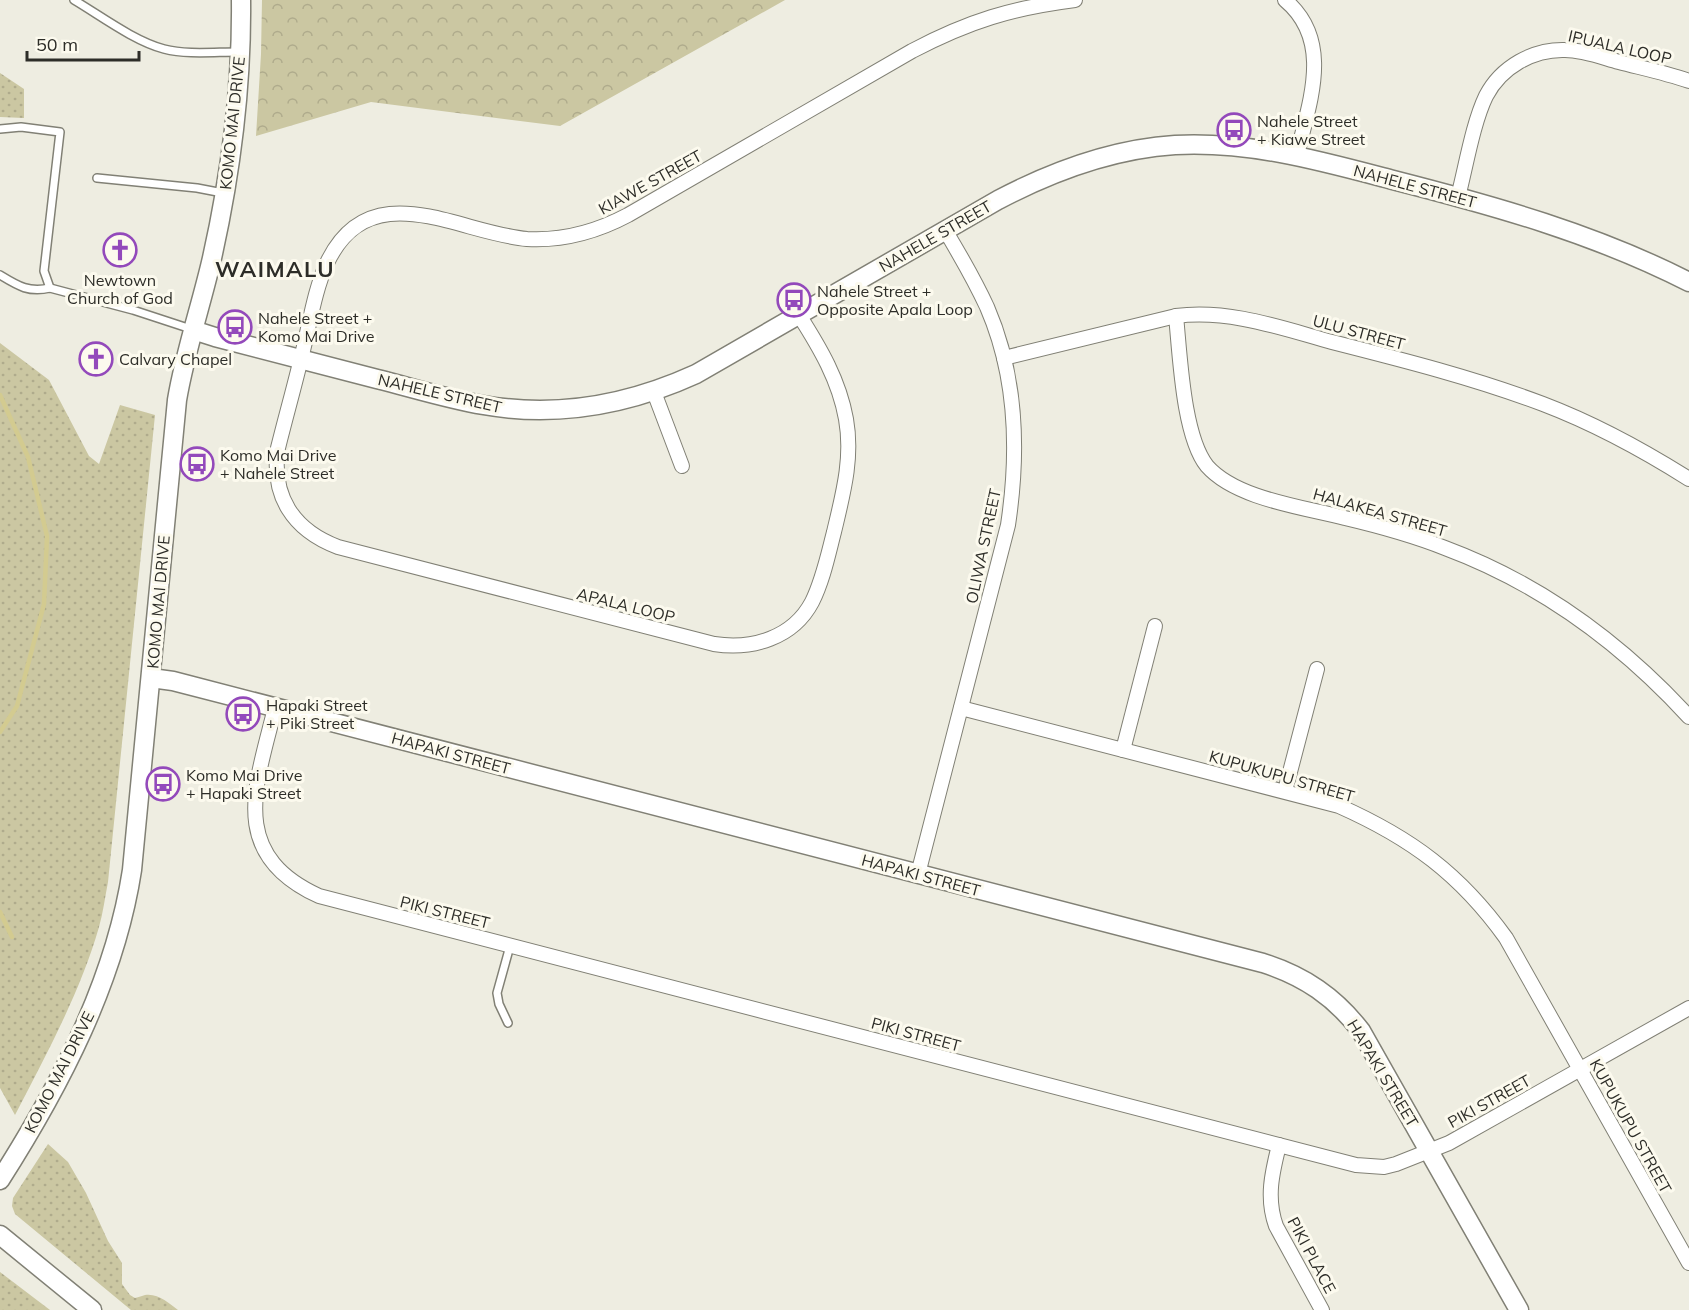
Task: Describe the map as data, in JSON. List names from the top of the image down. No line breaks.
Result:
{"streets":{"street":["IPUALA LOOP","KOMO MAI DRIVE","KIAWE STREET","NAHELE STREET","ULU STREET","HALAKEA STREET","OLIWA STREET","APALA LOOP","HAPAKI STREET","KUPUKUPU STREET","PIKI STREET","PIKI PLACE"]},"crossings":[["IPUALA LOOP","NAHELE STREET"],["KOMO MAI DRIVE","NAHELE STREET"],["KOMO MAI DRIVE","HAPAKI STREET"],["KIAWE STREET","NAHELE STREET"],["KIAWE STREET","APALA LOOP"],["NAHELE STREET","OLIWA STREET"],["NAHELE STREET","APALA LOOP"],["ULU STREET","HALAKEA STREET"],["ULU STREET","OLIWA STREET"],["OLIWA STREET","HAPAKI STREET"],["OLIWA STREET","KUPUKUPU STREET"],["HAPAKI STREET","PIKI STREET"],["KUPUKUPU STREET","PIKI STREET"],["PIKI STREET","PIKI PLACE"]],"districts":["WAIMALU"],"places":{"bus stop":["Nahele Street + Kiawe Street","Nahele Street + Opposite Apala Loop","Nahele Street + Komo Mai Drive","Komo Mai Drive + Nahele Street","Hapaki Street + Piki Street","Komo Mai Drive + Hapaki Street"],"church":["Newtown Church of God","Calvary Chapel"]},"scale_bar":"50 m"}
